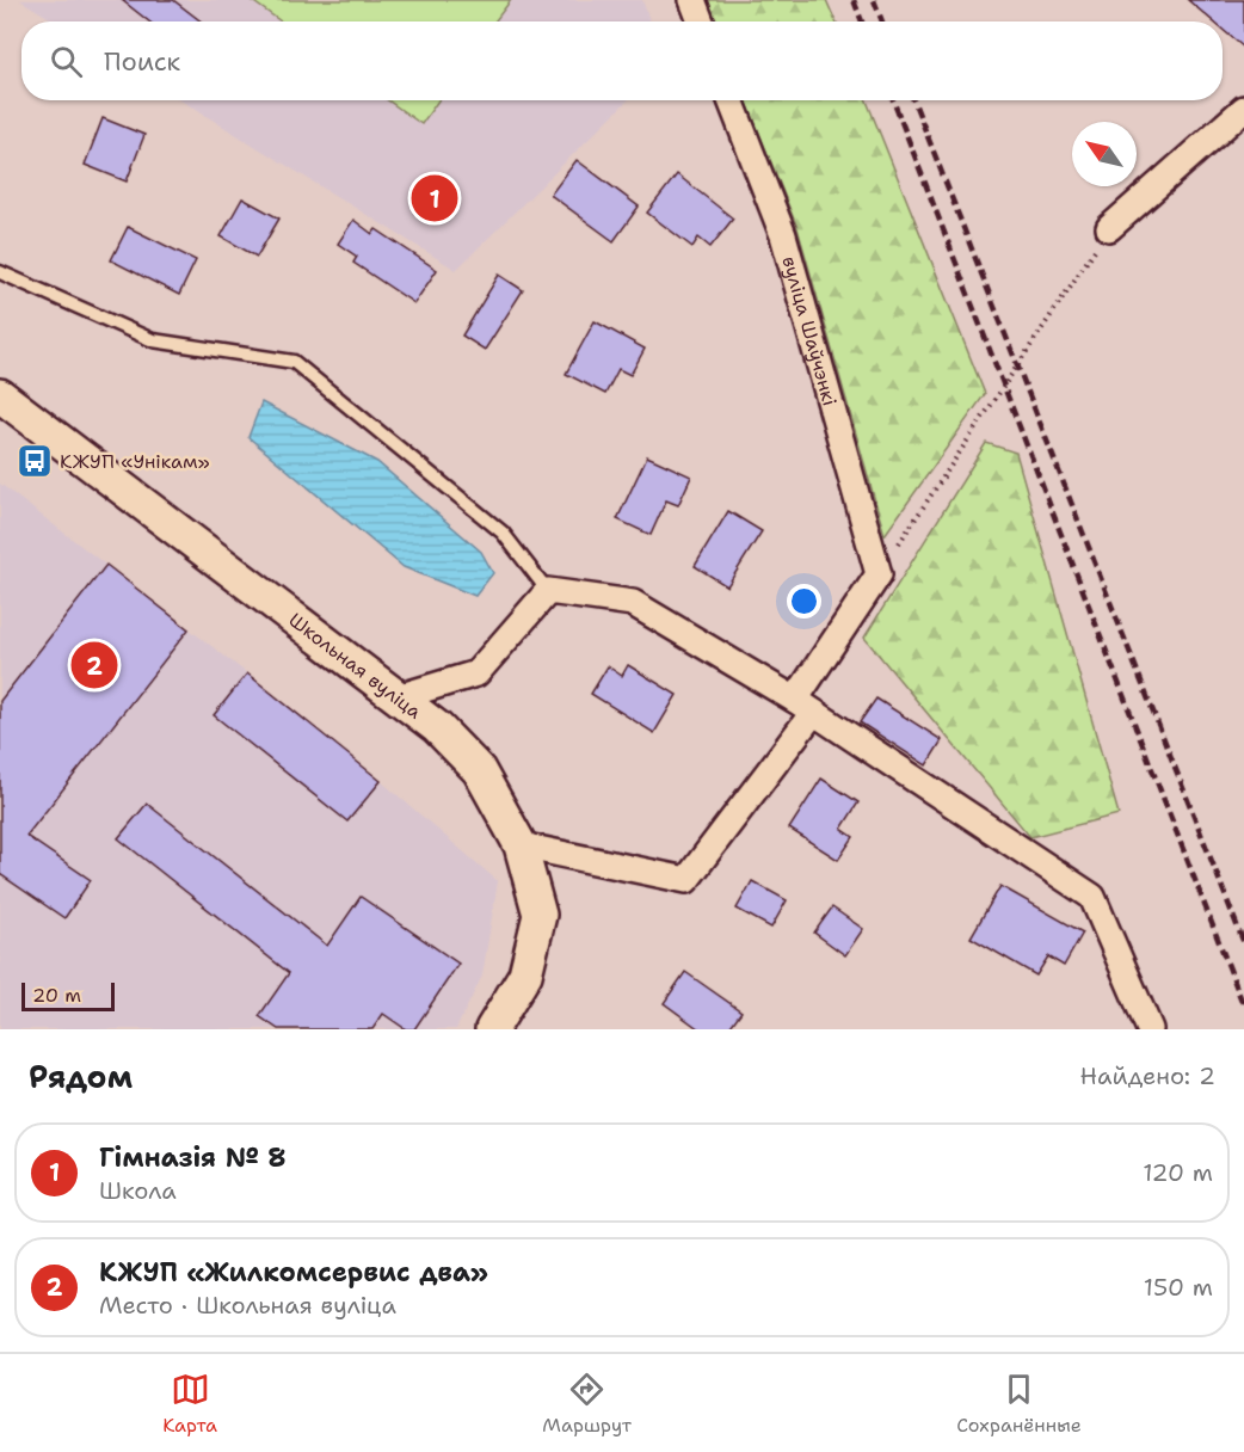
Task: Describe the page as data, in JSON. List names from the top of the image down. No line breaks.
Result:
{"streets":{"street":["вуліца Шаўчэнкі","Школьная вуліца"]},"places":{"bus stop":["КЖУП «Унікам»"]},"scale_bar":"20 m","north":"top left","page":{"search":"Поиск","pins":["1","2"],"scale":"20 m","heading":["Рядом","Найдено: 2"],"list":[{"mark":"1","name":"Гімназія № 8","note":"Школа","value":"120 m"},{"mark":"2","name":"КЖУП «Жилкомсервис два»","note":"Место · Школьная вуліца","value":"150 m"}],"nav":["Карта","Маршрут","Сохранённые"]}}
